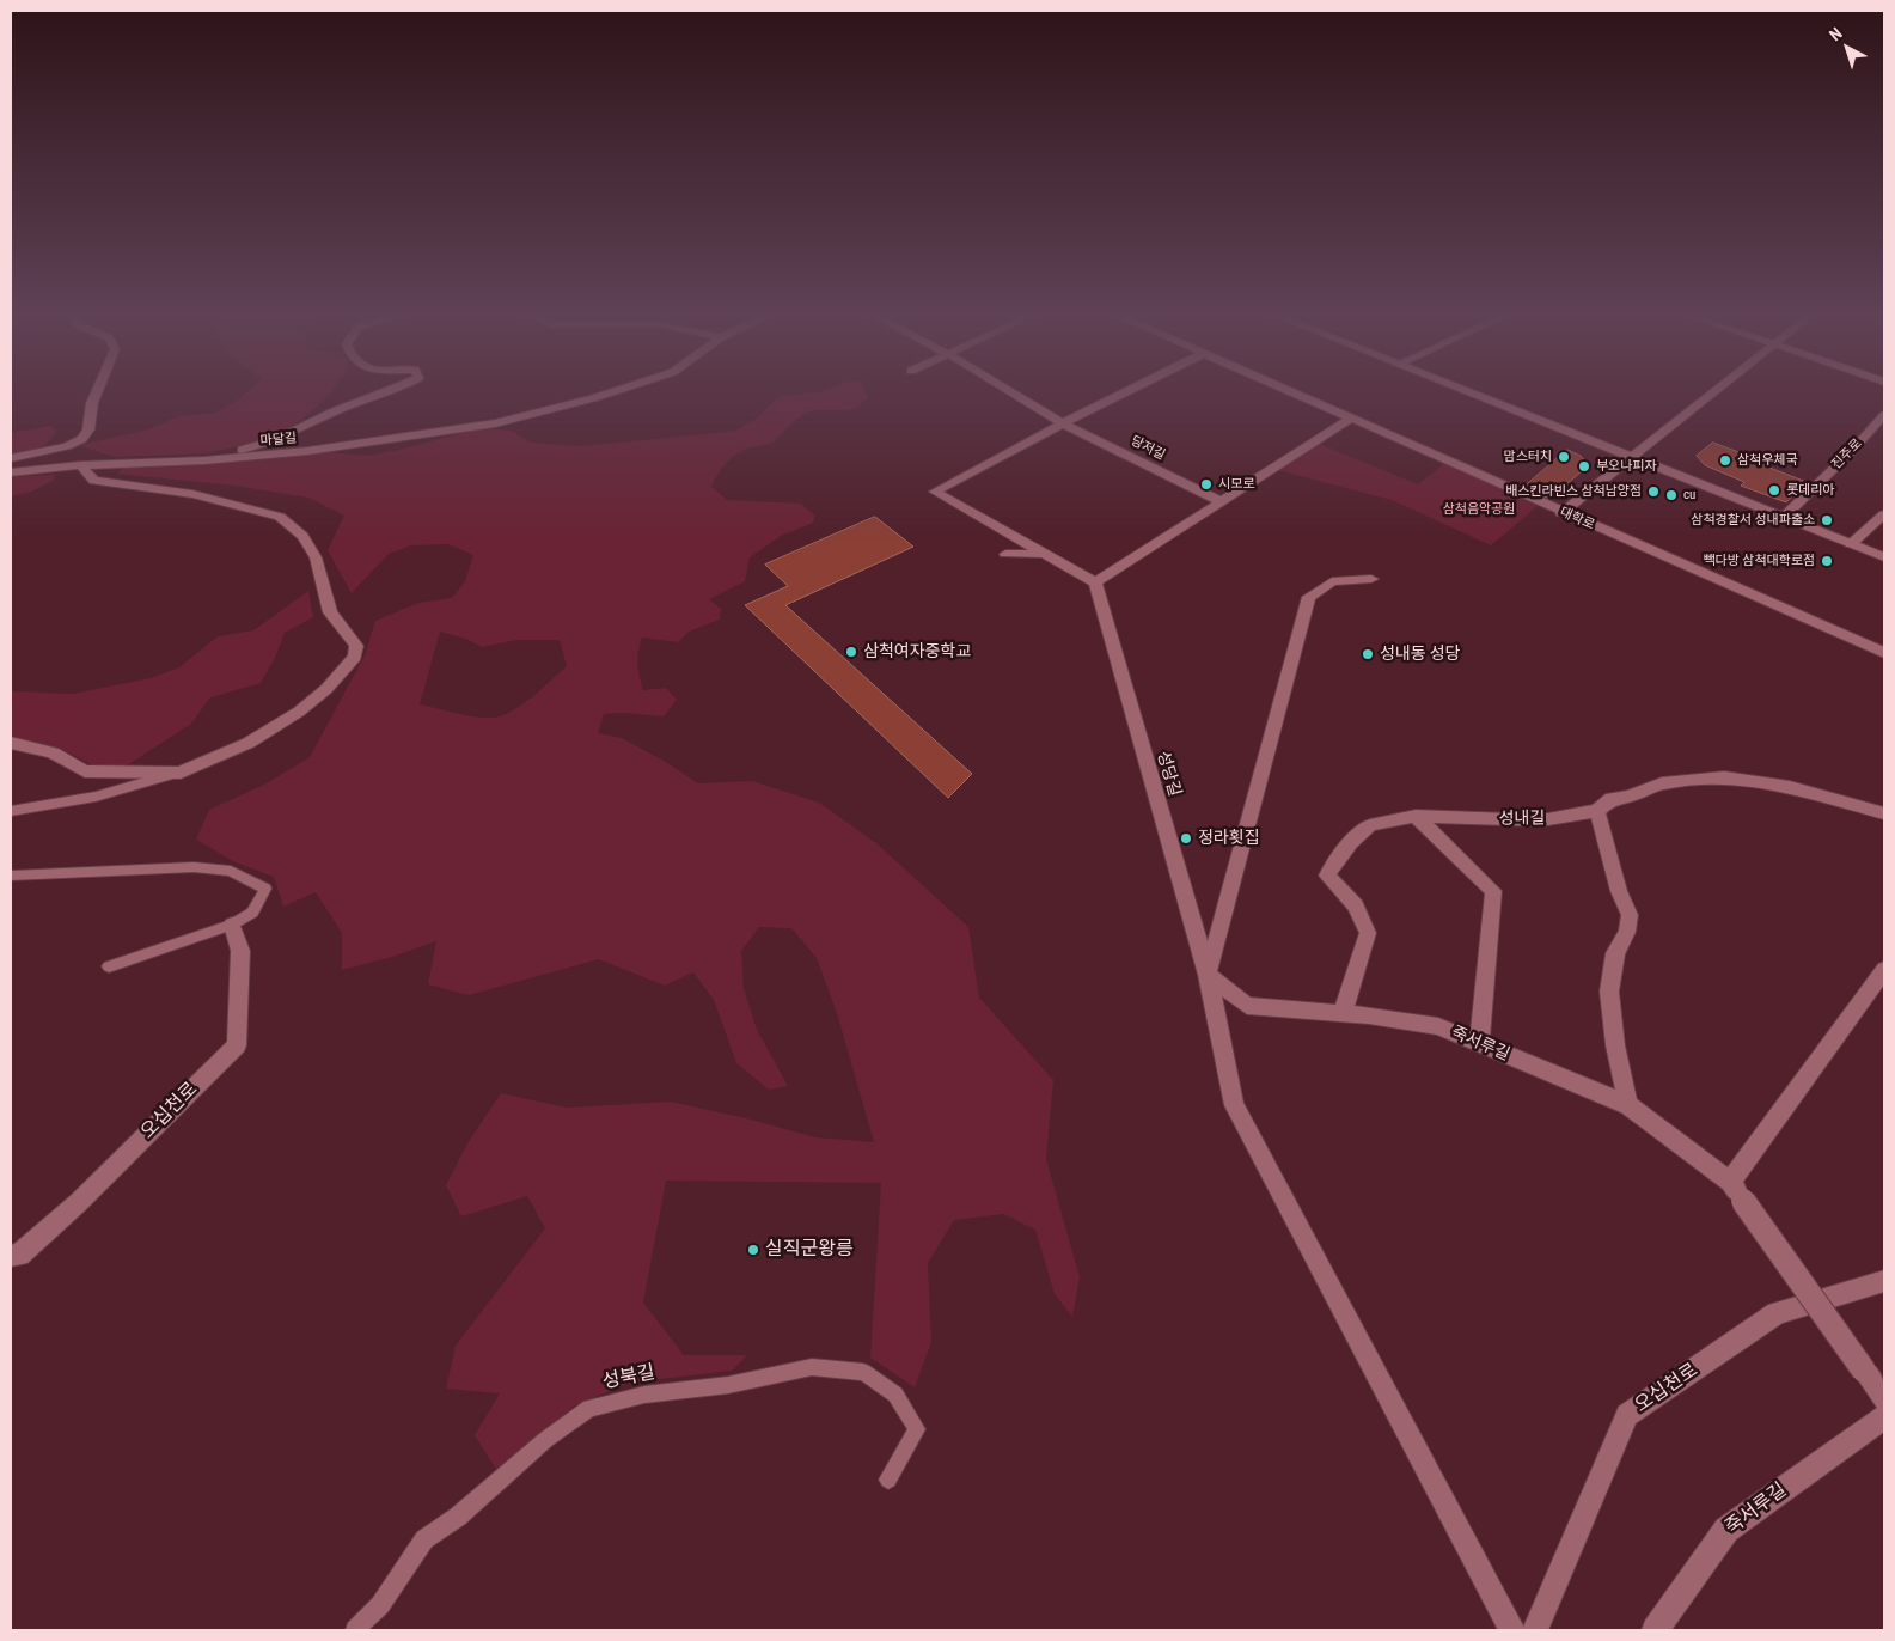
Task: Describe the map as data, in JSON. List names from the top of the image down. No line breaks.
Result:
{"streets":{"street":["마달길","당저길","진주로","대학로","성당길","성내길","죽서루길","오십천로"],"lane":["성북길"]},"crossings":[["성당길","죽서루길"],["성내길","죽서루길"]],"parks":["삼척음악공원"],"places":["맘스터치","삼척우체국","부오나피자","시모로","롯데리아","배스킨라빈스 삼척남양점","cu","삼척경찰서 성내파출소","빽다방 삼척대학로점","삼척여자중학교","성내동 성당","정라횟집","실직군왕릉"],"north":"top left"}
